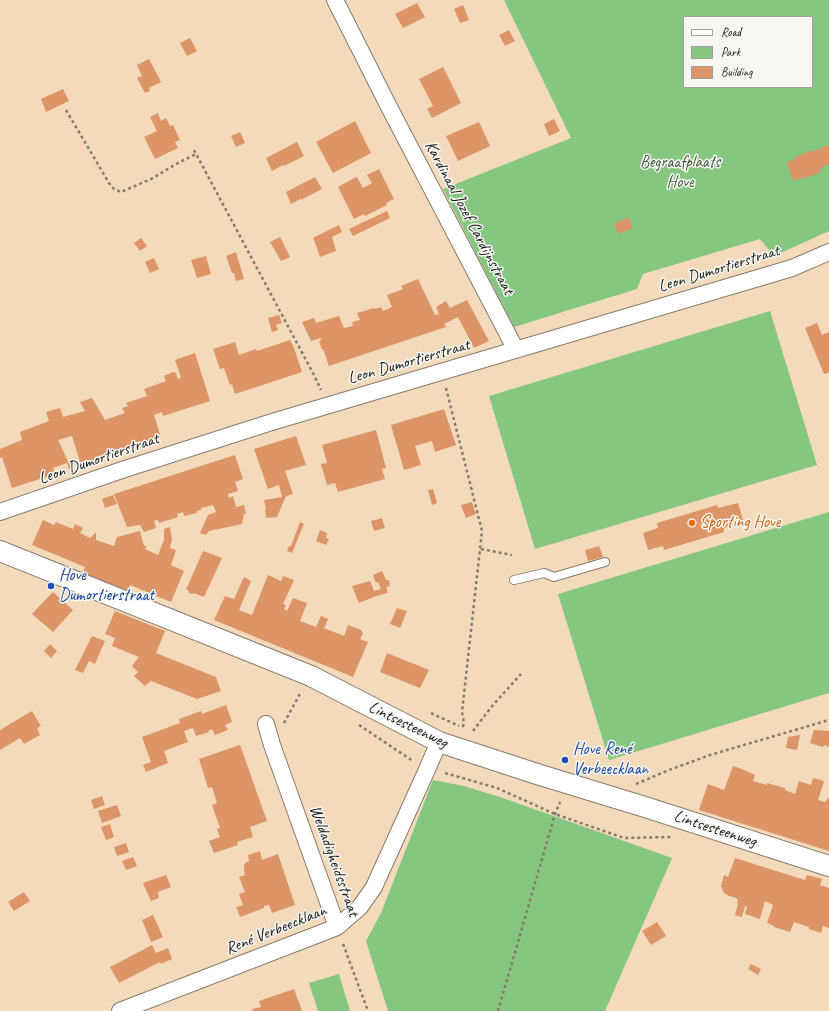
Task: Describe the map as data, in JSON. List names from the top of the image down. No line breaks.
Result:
{"streets":{"street":["Kardinaal Jozef Cardijnstraat","Leon Dumortierstraat","Lintsesteenweg","Weldadigheidsstraat","René Verbeecklaan"]},"crossings":[["Kardinaal Jozef Cardijnstraat","Leon Dumortierstraat"],["Lintsesteenweg","René Verbeecklaan"],["Weldadigheidsstraat","René Verbeecklaan"]],"parks":["Begraafplaats Hove"],"places":["Sporting Hove","Hove Dumortierstraat","Hove René Verbeecklaan"],"legend":["Road","Park","Building"]}
